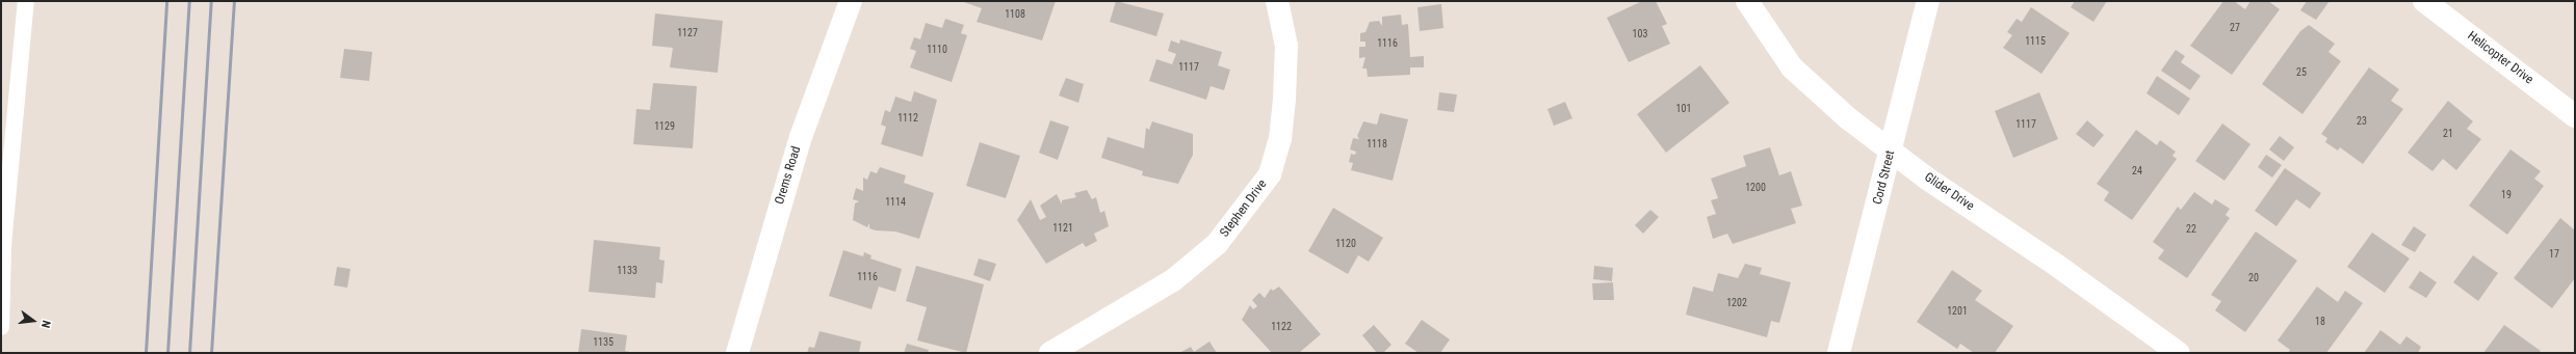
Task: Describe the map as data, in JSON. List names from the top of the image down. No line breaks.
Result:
{"streets":{"street":["Helicopter Drive","Orems Road","Cord Street","Glider Drive","Stephen Drive"]},"crossings":[["Cord Street","Glider Drive"]],"house_numbers":["1108","27","1127","103","1115","1116","1110","1117","25","101","1112","23","1117","1129","21","1118","24","1200","19","1114","1121","22","1120","17","1133","1116","20","1202","1201","18","1122","1135"],"north":"right"}
